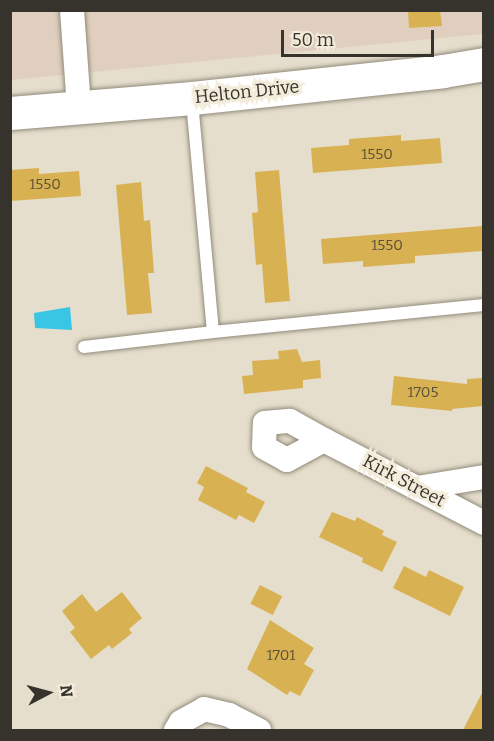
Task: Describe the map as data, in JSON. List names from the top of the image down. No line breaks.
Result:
{"streets":{"main road":["Helton Drive"],"street":["Kirk Street"]},"house_numbers":["1550","1550","1550","1705","1701"],"scale_bar":"50 m","north":"right"}
